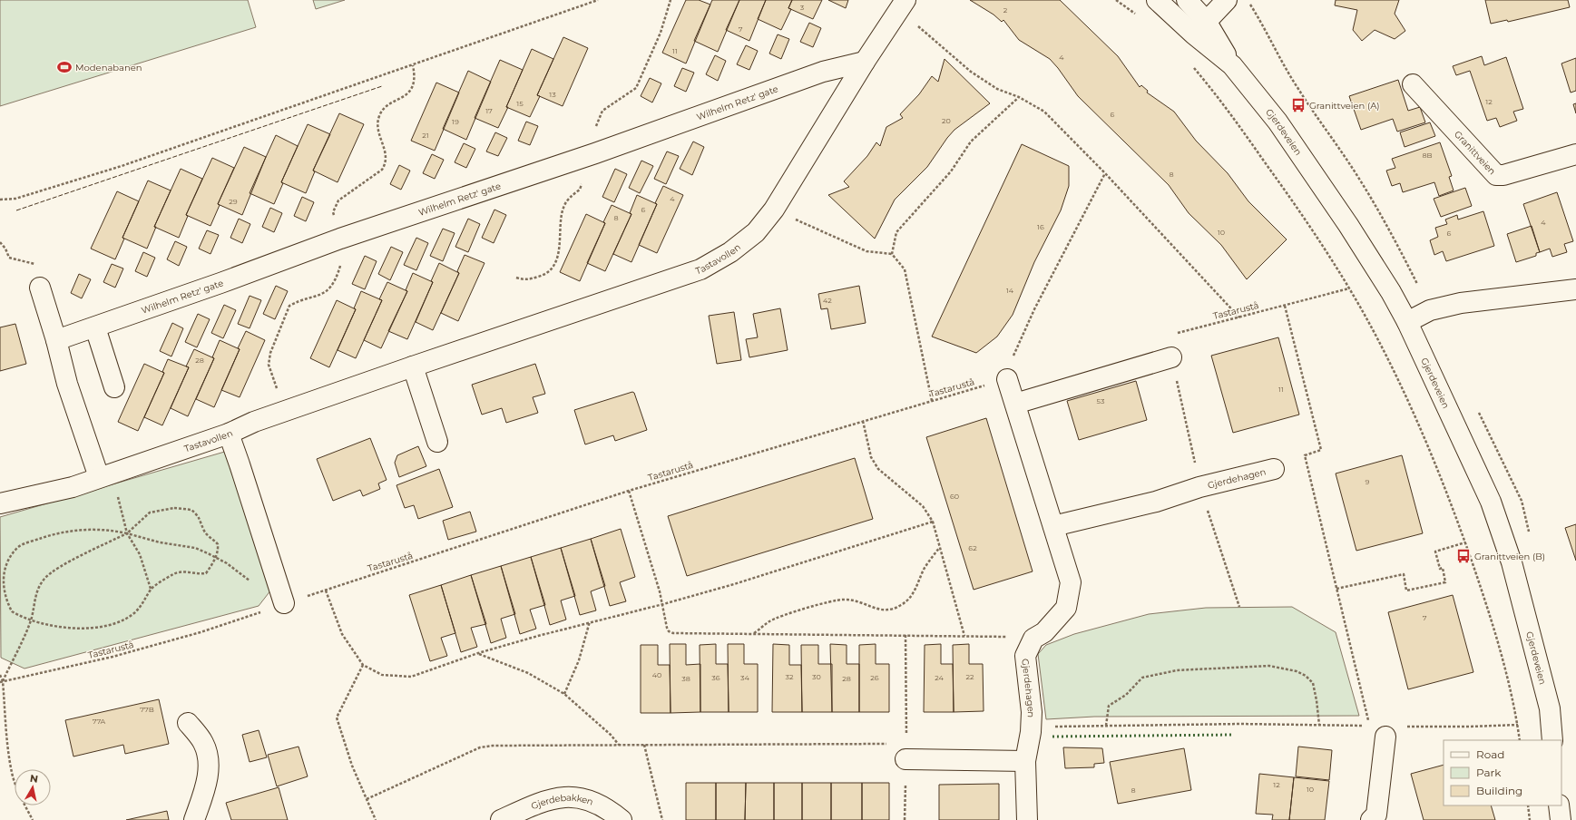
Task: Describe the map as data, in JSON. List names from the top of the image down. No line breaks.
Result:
{"streets":{"street":["Wilhelm Retz' gate","Gjerdeveien","Granittveien","Tastavollen","Gjerdehagen","Gjerdebakken"],"path":["Tastarustå"]},"crossings":[["Wilhelm Retz' gate","Tastavollen"],["Tastarustå","Gjerdehagen"]],"places":{"sports":["Modenabanen"],"bus stop":["Granittveien (A)","Granittveien (B)"]},"house_numbers":["3","2","7","11","4","13","12","15","17","6","20","19","21","8B","8","4","29","6","8","4","16","10","6","14","42","28","11","53","9","60","62","7","40","32","30","22","36","34","26","24","38","28","77B","77A","12","10","8"],"legend":["Road","Park","Building"],"north":"top"}
